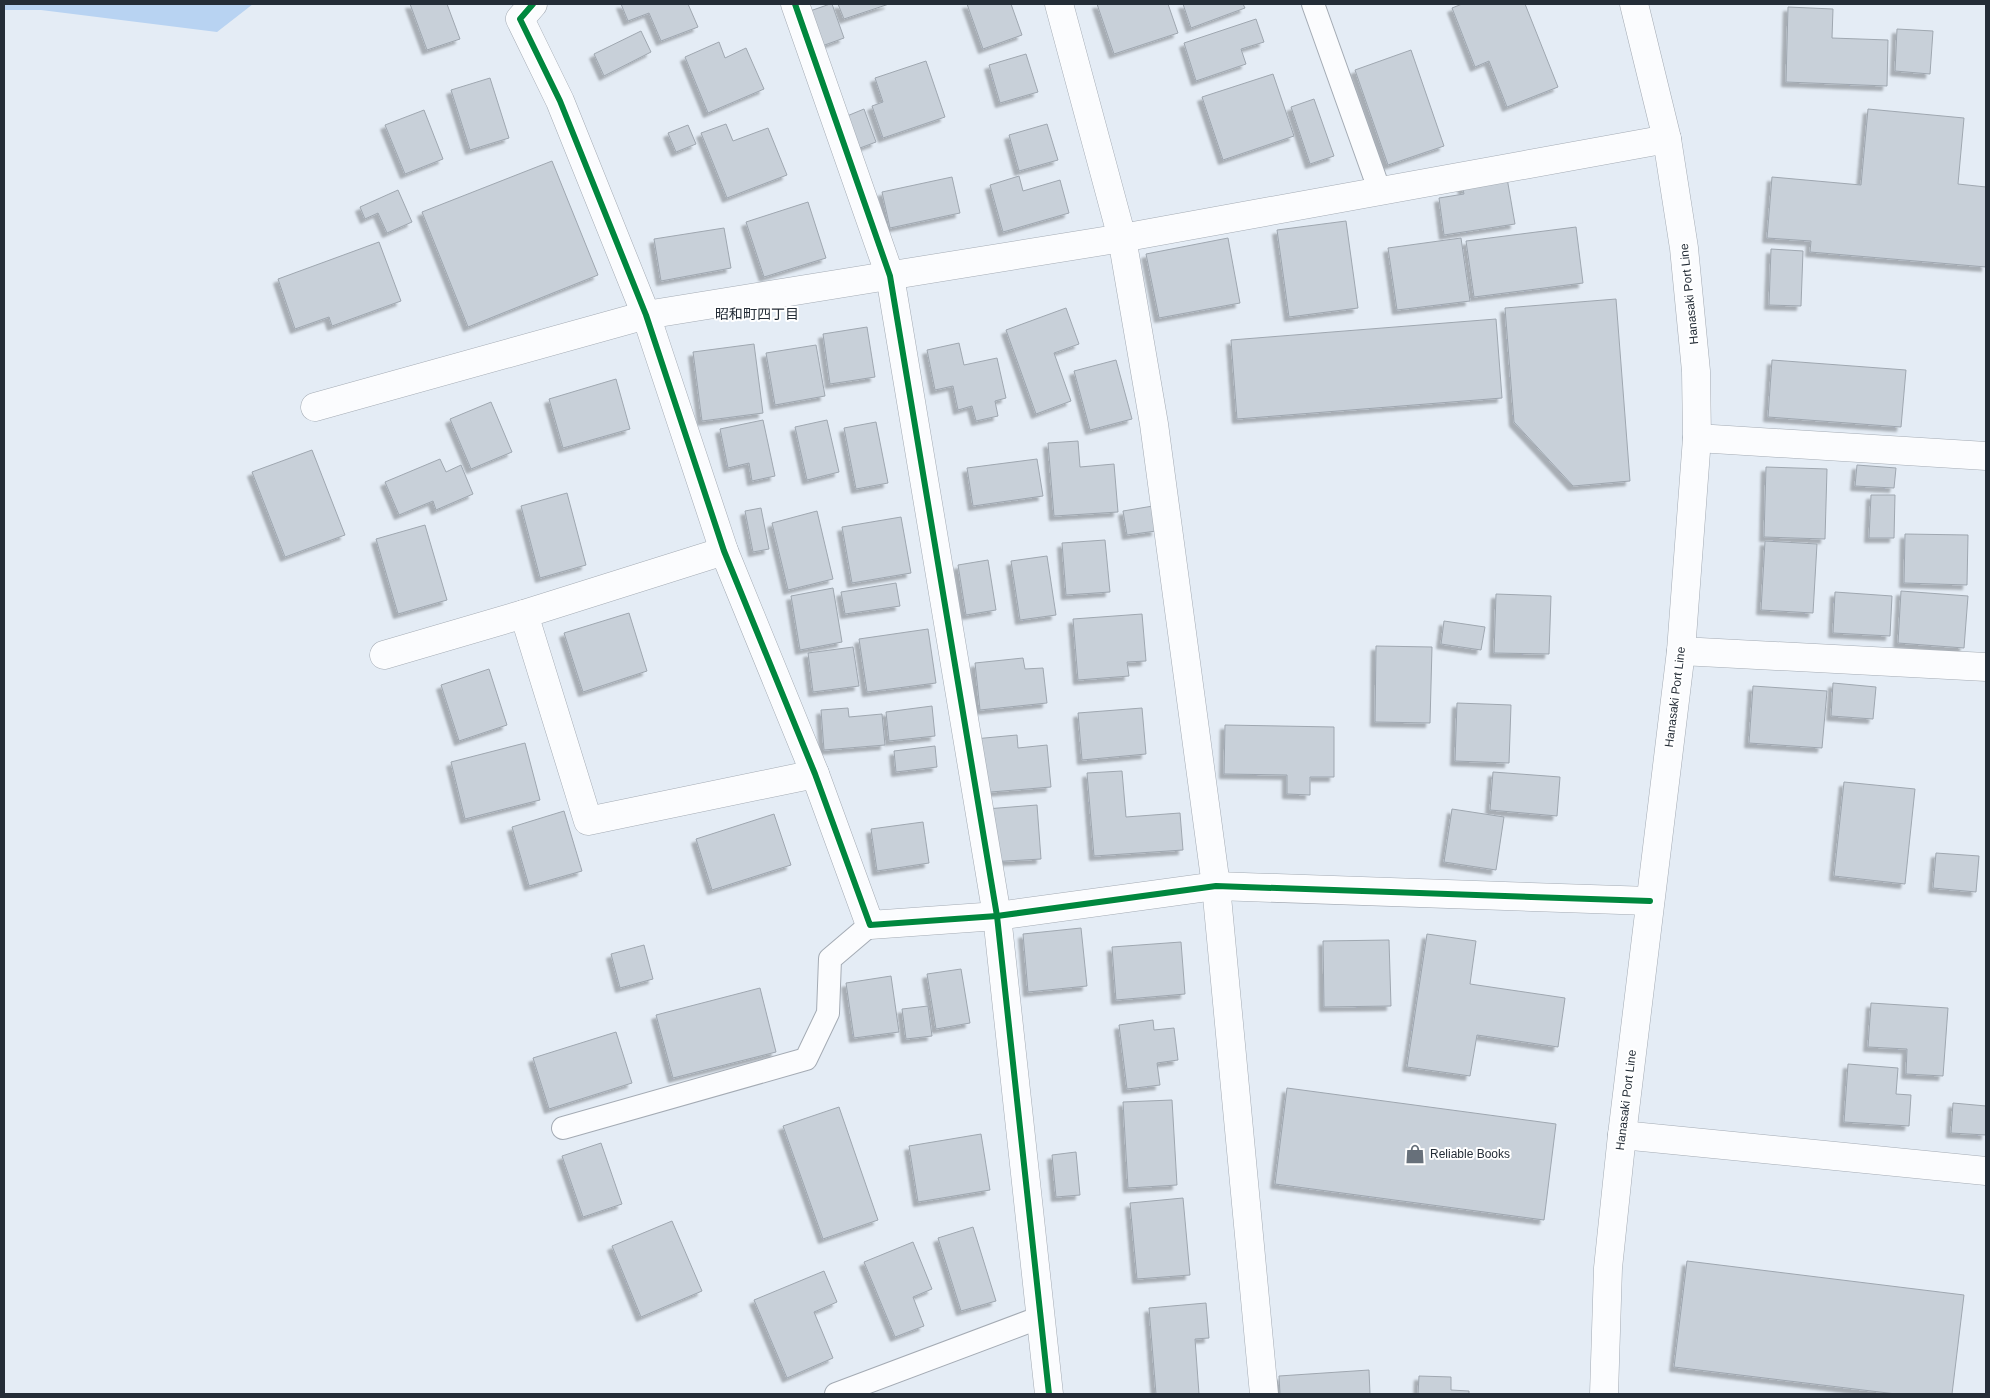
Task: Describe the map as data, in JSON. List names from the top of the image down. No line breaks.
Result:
{"streets":{"street":["Hanasaki Port Line"]},"districts":["昭和町四丁目"],"places":{"shop":["Reliable Books"]}}
